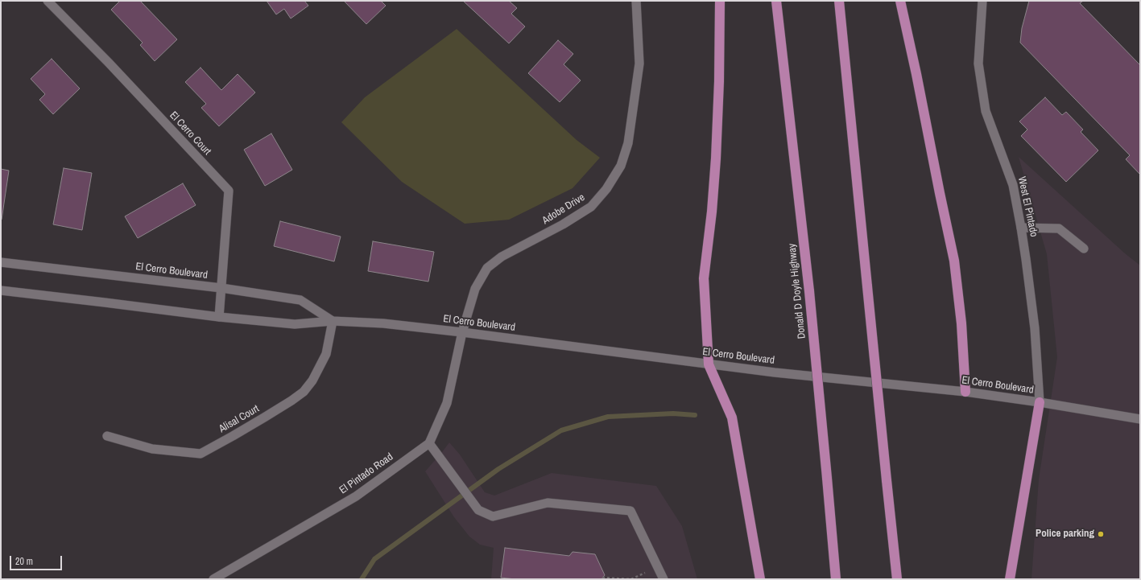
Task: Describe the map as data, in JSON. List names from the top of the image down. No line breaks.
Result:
{"streets":{"highway":["Donald D Doyle Highway"],"street":["El Cerro Court","West El Pintado","Adobe Drive","El Cerro Boulevard","Alisal Court","El Pintado Road"]},"crossings":[["El Cerro Court","El Cerro Boulevard"],["West El Pintado","El Cerro Boulevard"],["Adobe Drive","El Cerro Boulevard"],["El Cerro Boulevard","Alisal Court"]],"places":["Police parking"],"scale_bar":"20 m"}
